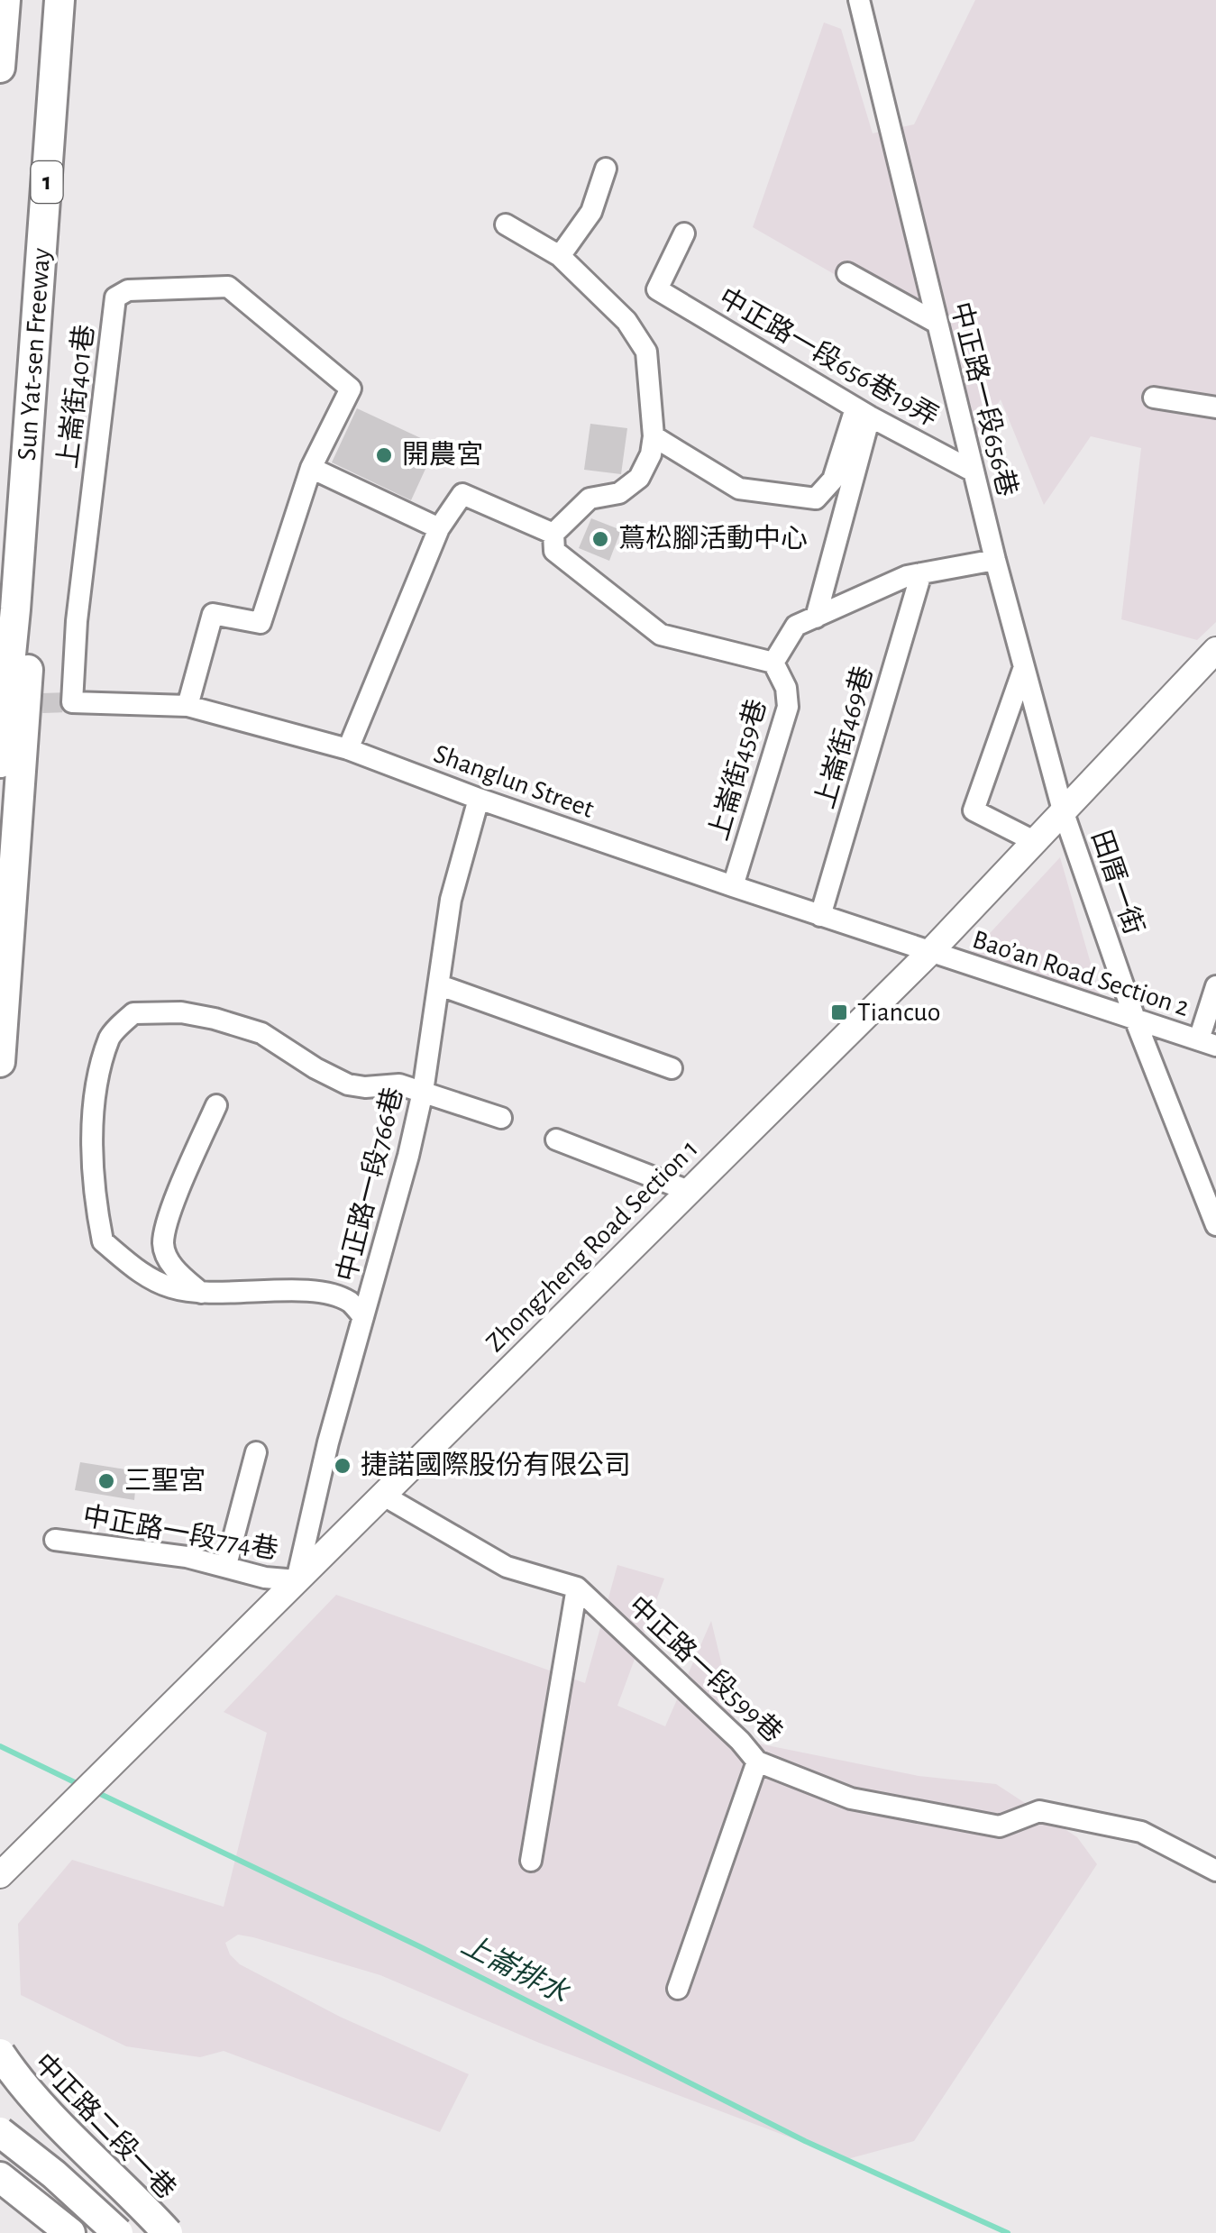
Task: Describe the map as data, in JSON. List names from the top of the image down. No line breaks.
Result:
{"streets":{"highway":["1","Sun Yat-sen Freeway"],"main road":["Zhongzheng Road Section 1"],"street":["中正路一段656巷19弄","上崙街401巷","中正路一段656巷","上崙街469巷","上崙街459巷","Shanglun Street","田厝一街","Bao’an Road Section 2","中正路一段766巷","中正路一段774巷","中正路一段599巷"]},"crossings":[["中正路一段656巷19弄","中正路一段656巷"],["上崙街401巷","Shanglun Street"],["中正路一段656巷","田厝一街"],["中正路一段656巷","Zhongzheng Road Section 1"],["上崙街469巷","Shanglun Street"],["上崙街459巷","Shanglun Street"],["Shanglun Street","Bao’an Road Section 2"],["Shanglun Street","中正路一段766巷"],["Shanglun Street","Zhongzheng Road Section 1"],["田厝一街","Bao’an Road Section 2"],["田厝一街","Zhongzheng Road Section 1"],["Bao’an Road Section 2","Zhongzheng Road Section 1"],["中正路一段766巷","Zhongzheng Road Section 1"],["中正路一段766巷","中正路一段774巷"],["Zhongzheng Road Section 1","中正路一段774巷"],["Zhongzheng Road Section 1","中正路一段599巷"]],"water":["上崙排水"],"places":{"other":["開農宮","蔦松腳活動中心","捷諾國際股份有限公司","三聖宮"],"transit":["Tiancuo"]}}
